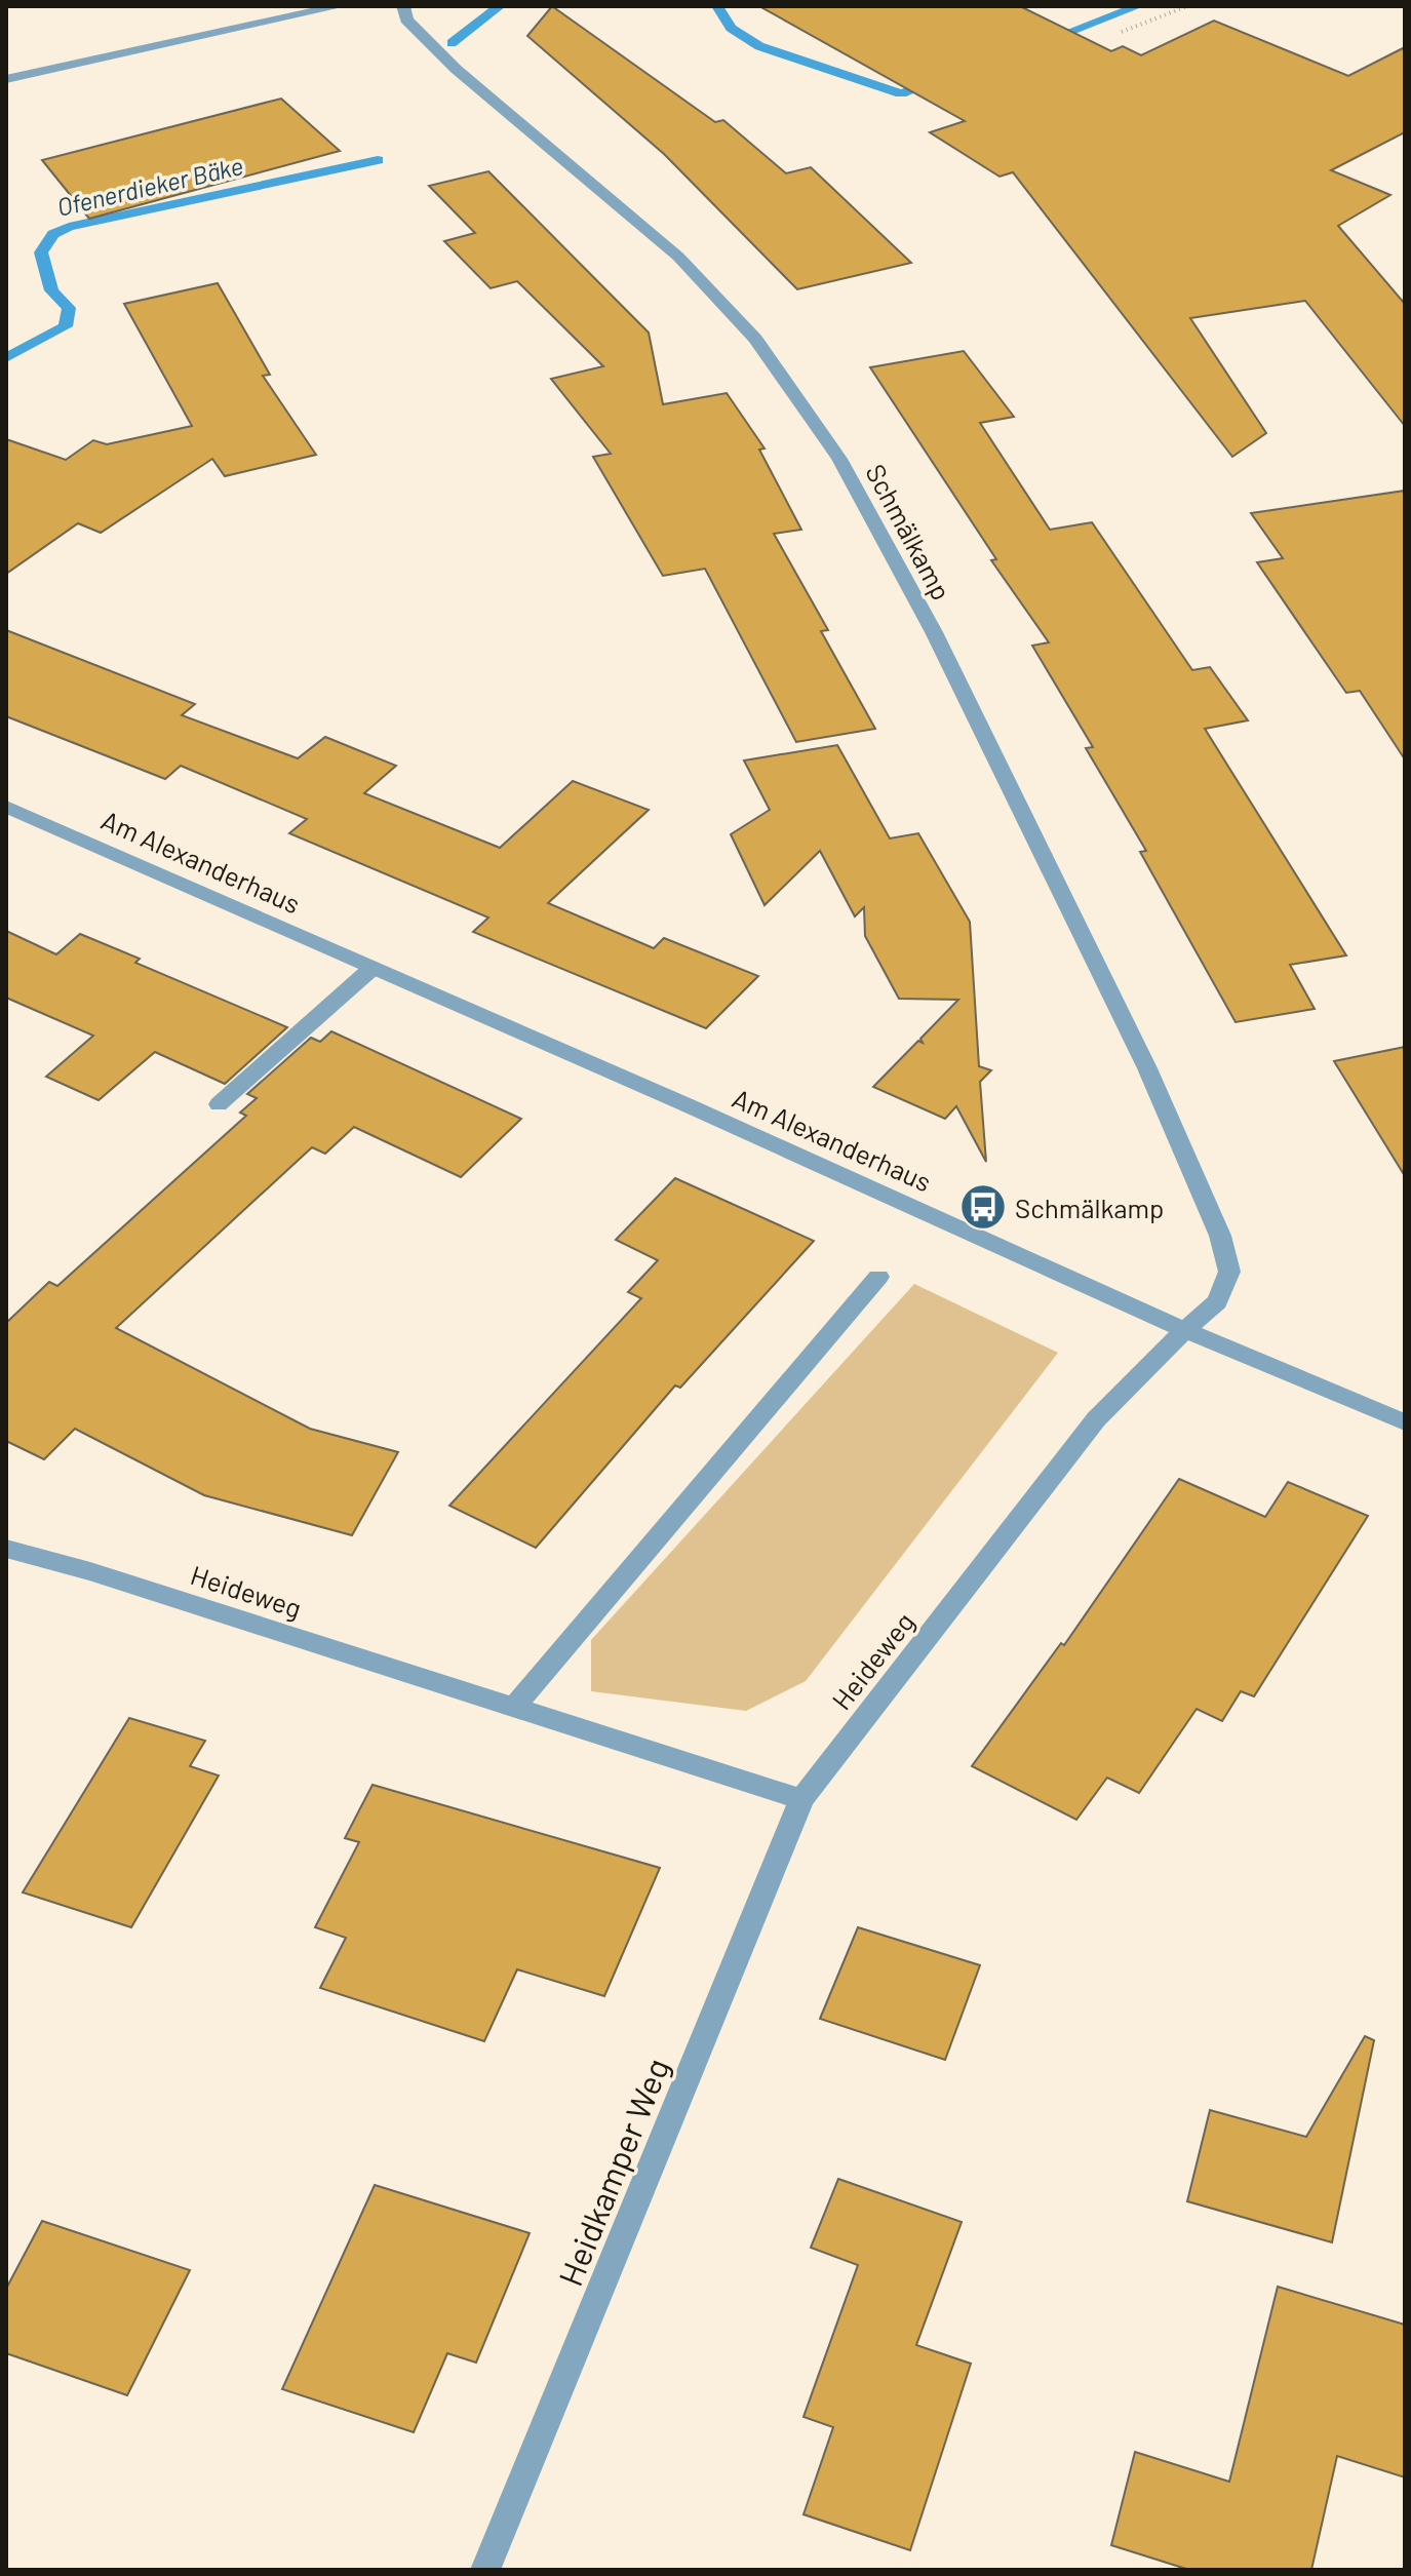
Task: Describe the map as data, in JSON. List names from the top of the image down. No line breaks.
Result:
{"streets":{"street":["Schmälkamp","Am Alexanderhaus","Heideweg","Heidkamper Weg"]},"crossings":[["Schmälkamp","Am Alexanderhaus"],["Schmälkamp","Heideweg"],["Am Alexanderhaus","Heideweg"],["Heideweg","Heidkamper Weg"]],"water":["Ofenerdieker Bäke"],"places":{"bus stop":["Schmälkamp"]}}
